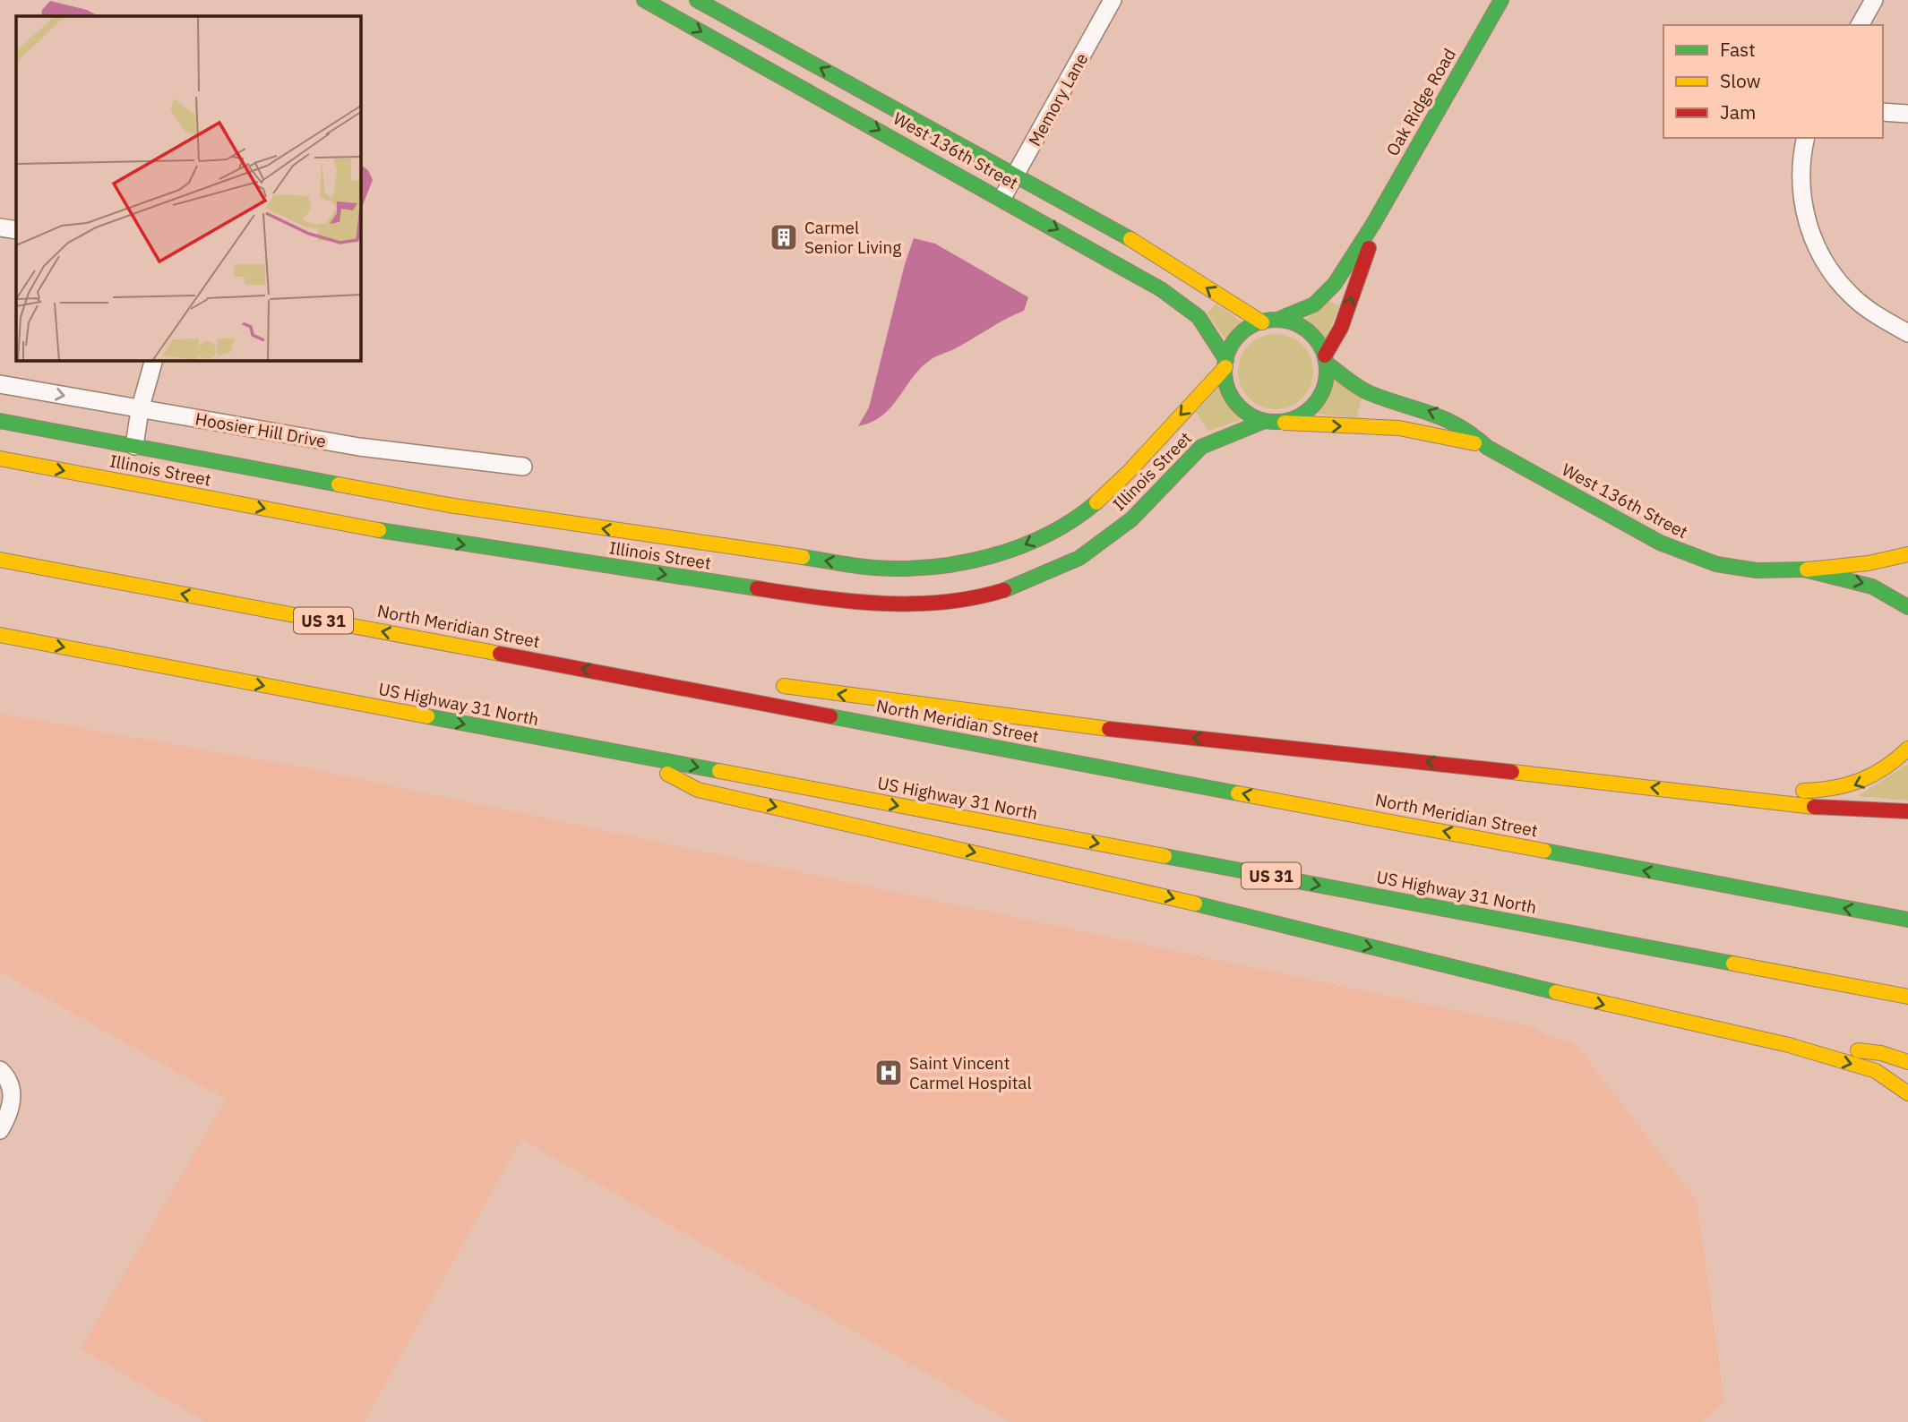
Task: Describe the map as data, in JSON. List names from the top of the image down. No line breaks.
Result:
{"streets":{"main road":["Oak Ridge Road","West 136th Street","Illinois Street","US 31","North Meridian Street","US Highway 31 North"],"street":["Memory Lane","Hoosier Hill Drive"]},"crossings":[["Memory Lane","West 136th Street"],["Oak Ridge Road","West 136th Street"],["Oak Ridge Road","Illinois Street"],["West 136th Street","Illinois Street"]],"places":{"building":["Carmel Senior Living"],"hospital":["Saint Vincent Carmel Hospital"]},"legend":["Fast","Slow","Jam"]}
